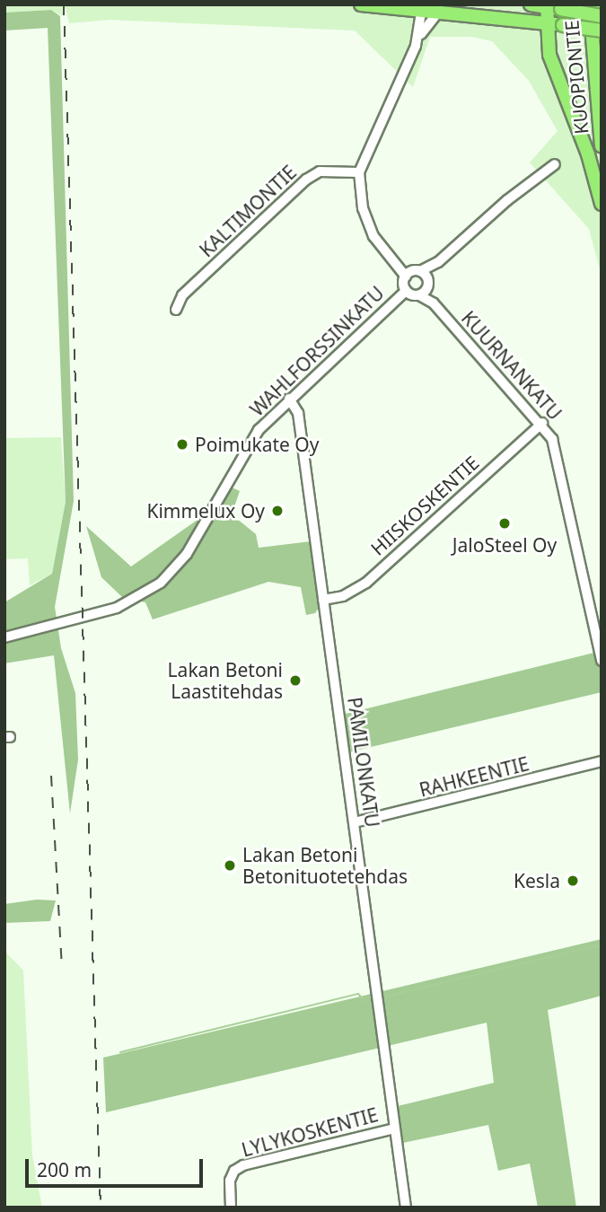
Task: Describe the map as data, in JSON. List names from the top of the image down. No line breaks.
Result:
{"streets":{"highway":["KUOPIONTIE"],"street":["KALTIMONTIE","WAHLFORSSINKATU","KUURNANKATU","HIISKOSKENTIE","PAMILONKATU","RAHKEENTIE","LYLYKOSKENTIE"]},"crossings":[["WAHLFORSSINKATU","KUURNANKATU"],["WAHLFORSSINKATU","PAMILONKATU"],["KUURNANKATU","HIISKOSKENTIE"],["HIISKOSKENTIE","PAMILONKATU"],["PAMILONKATU","RAHKEENTIE"],["PAMILONKATU","LYLYKOSKENTIE"]],"places":["Poimukate Oy","Kimmelux Oy","JaloSteel Oy","Lakan Betoni Laastitehdas","Lakan Betoni Betonituotetehdas","Kesla"],"scale_bar":"200 m"}
